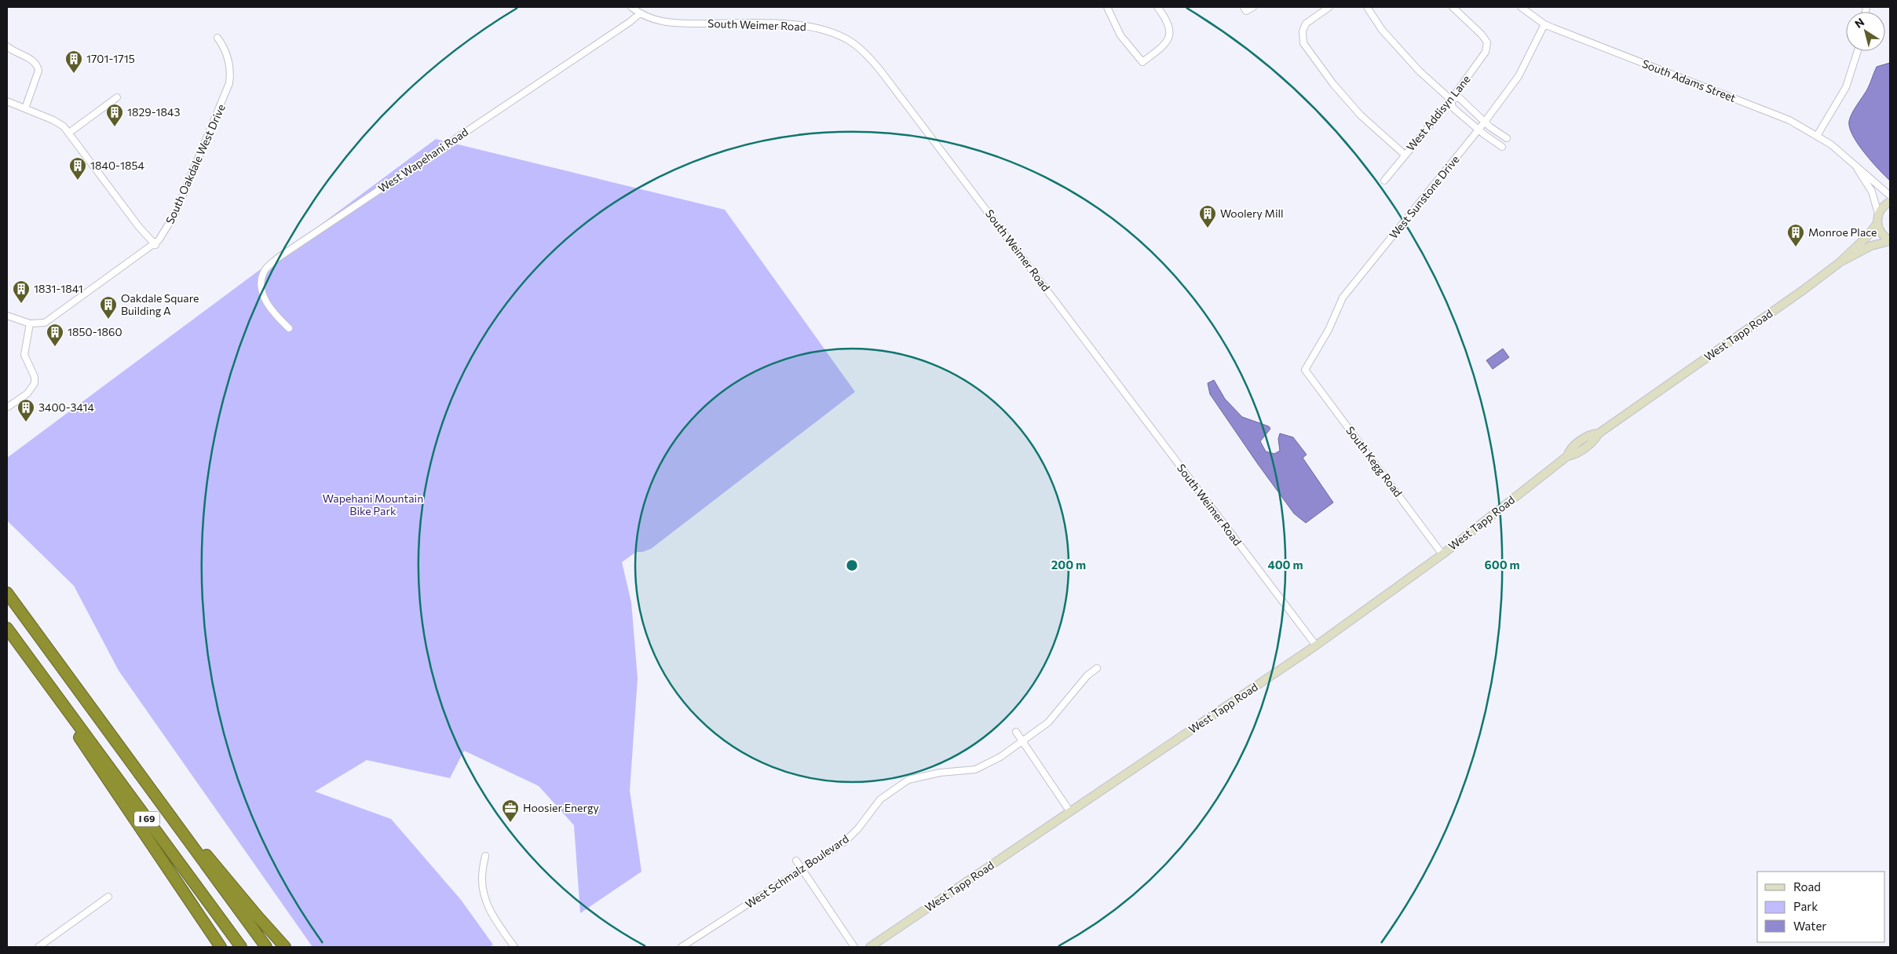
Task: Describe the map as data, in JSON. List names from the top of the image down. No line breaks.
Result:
{"streets":{"highway":["I 69"],"main road":["West Tapp Road"],"street":["South Weimer Road","South Adams Street","West Addisyn Lane","West Wapehani Road","South Oakdale West Drive","West Sunstone Drive","South Kegg Road","West Schmalz Boulevard"]},"crossings":[["South Weimer Road","West Wapehani Road"],["South Weimer Road","West Tapp Road"],["South Adams Street","West Sunstone Drive"],["West Sunstone Drive","South Kegg Road"],["West Tapp Road","South Kegg Road"]],"parks":["Wapehani Mountain Bike Park"],"places":{"building":["1701-1715","1829-1843","1840-1854","Woolery Mill","Monroe Place","1831-1841","Oakdale Square Building A","1850-1860","3400-3414"],"office":["Hoosier Energy"]},"legend":["Road","Park","Water"],"north":"top left","rings":["200 m","400 m","600 m"]}
